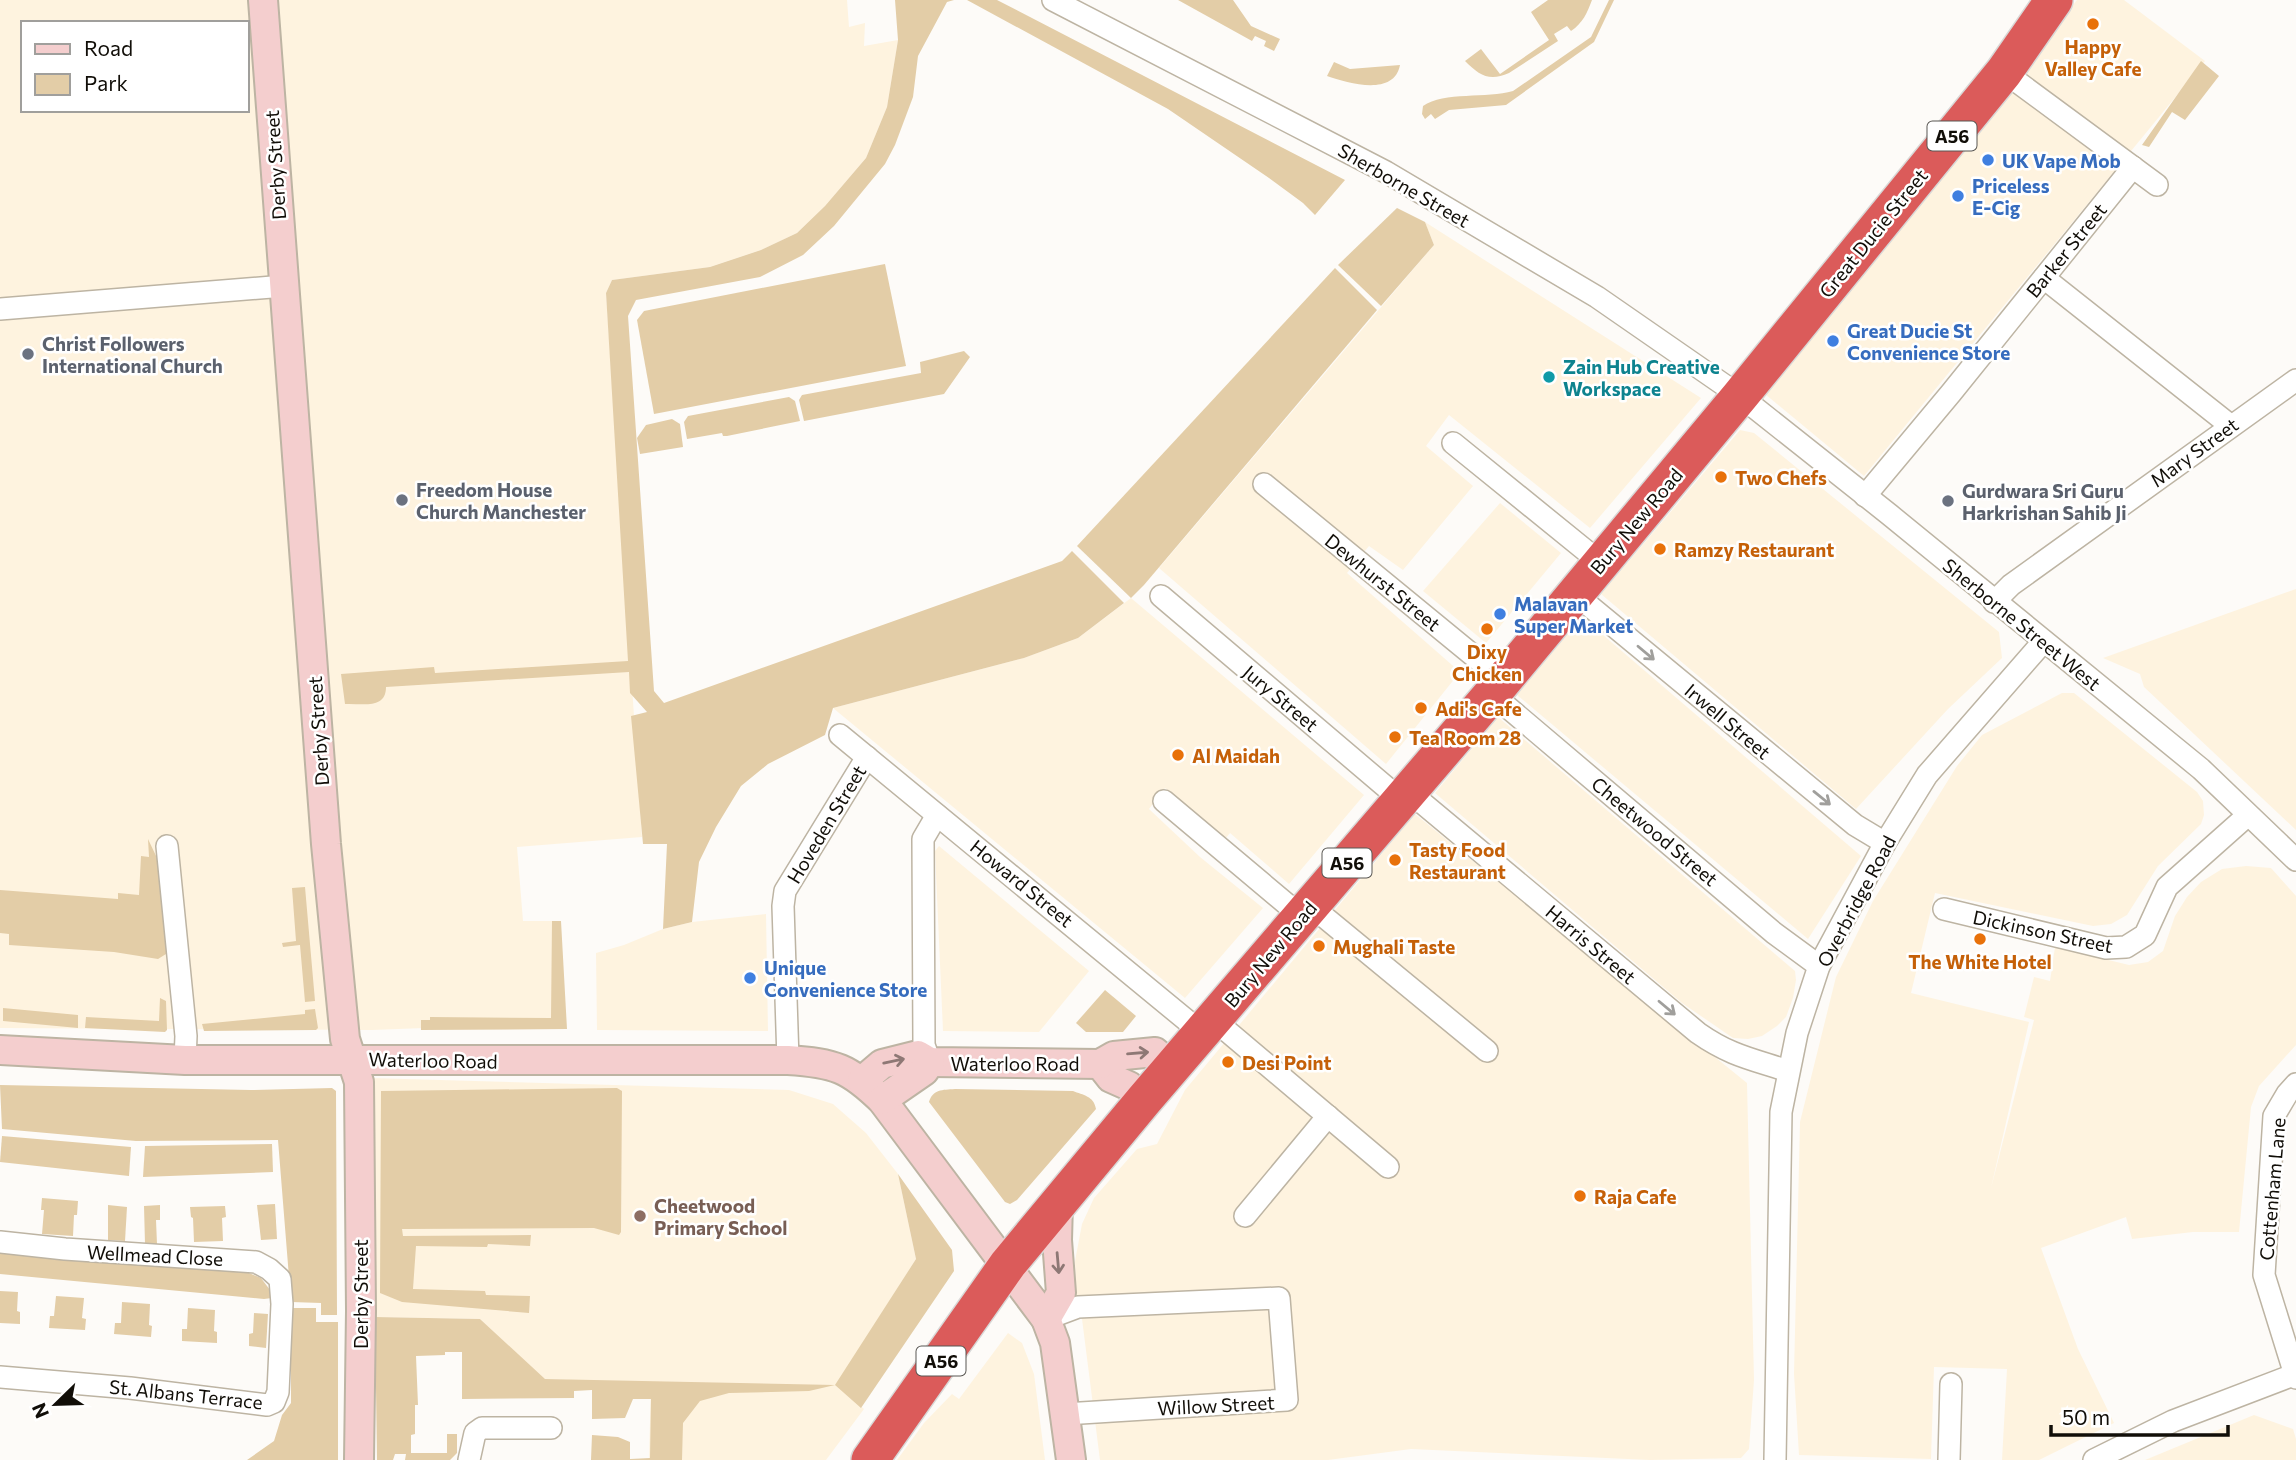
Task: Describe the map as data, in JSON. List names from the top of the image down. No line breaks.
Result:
{"streets":{"highway":["A56","Great Ducie Street","Bury New Road"],"street":["Derby Street","Sherborne Street","Barker Street","Mary Street","Dewhurst Street","Sherborne Street West","Jury Street","Irwell Street","Hoveden Street","Cheetwood Street","Howard Street","Overbridge Road","Dickinson Street","Harris Street","Waterloo Road","Cottenham Lane","Wellmead Close","St. Albans Terrace","Willow Street"]},"crossings":[["Derby Street","Waterloo Road"],["Sherborne Street","Great Ducie Street"],["Sherborne Street","Bury New Road"],["Sherborne Street","Sherborne Street West"],["Great Ducie Street","Bury New Road"],["Great Ducie Street","Sherborne Street West"],["Barker Street","Sherborne Street West"],["Mary Street","Sherborne Street West"],["Bury New Road","Dewhurst Street"],["Bury New Road","Sherborne Street West"],["Bury New Road","Jury Street"],["Bury New Road","Irwell Street"],["Bury New Road","Cheetwood Street"],["Bury New Road","Howard Street"],["Bury New Road","Harris Street"],["Bury New Road","Waterloo Road"],["Dewhurst Street","Cheetwood Street"],["Sherborne Street West","Overbridge Road"],["Sherborne Street West","Dickinson Street"],["Jury Street","Harris Street"],["Irwell Street","Overbridge Road"],["Hoveden Street","Howard Street"],["Hoveden Street","Waterloo Road"],["Cheetwood Street","Overbridge Road"],["Overbridge Road","Harris Street"],["Waterloo Road","Willow Street"],["Wellmead Close","St. Albans Terrace"]],"one_way":["Irwell Street"],"places":["Happy Valley Cafe","UK Vape Mob","Priceless E-Cig","Great Ducie St Convenience Store","Christ Followers International Church","Zain Hub Creative Workspace","Two Chefs","Freedom House Church Manchester","Gurdwara Sri Guru Harkrishan Sahib Ji","Ramzy Restaurant","Malavan Super Market","Dixy Chicken","Adi's Cafe","Tea Room 28","Al Maidah","Tasty Food Restaurant","The White Hotel","Mughali Taste","Unique Convenience Store","Desi Point","Raja Cafe","Cheetwood Primary School"],"legend":["Road","Park"],"scale_bar":"50 m","north":"bottom left"}
